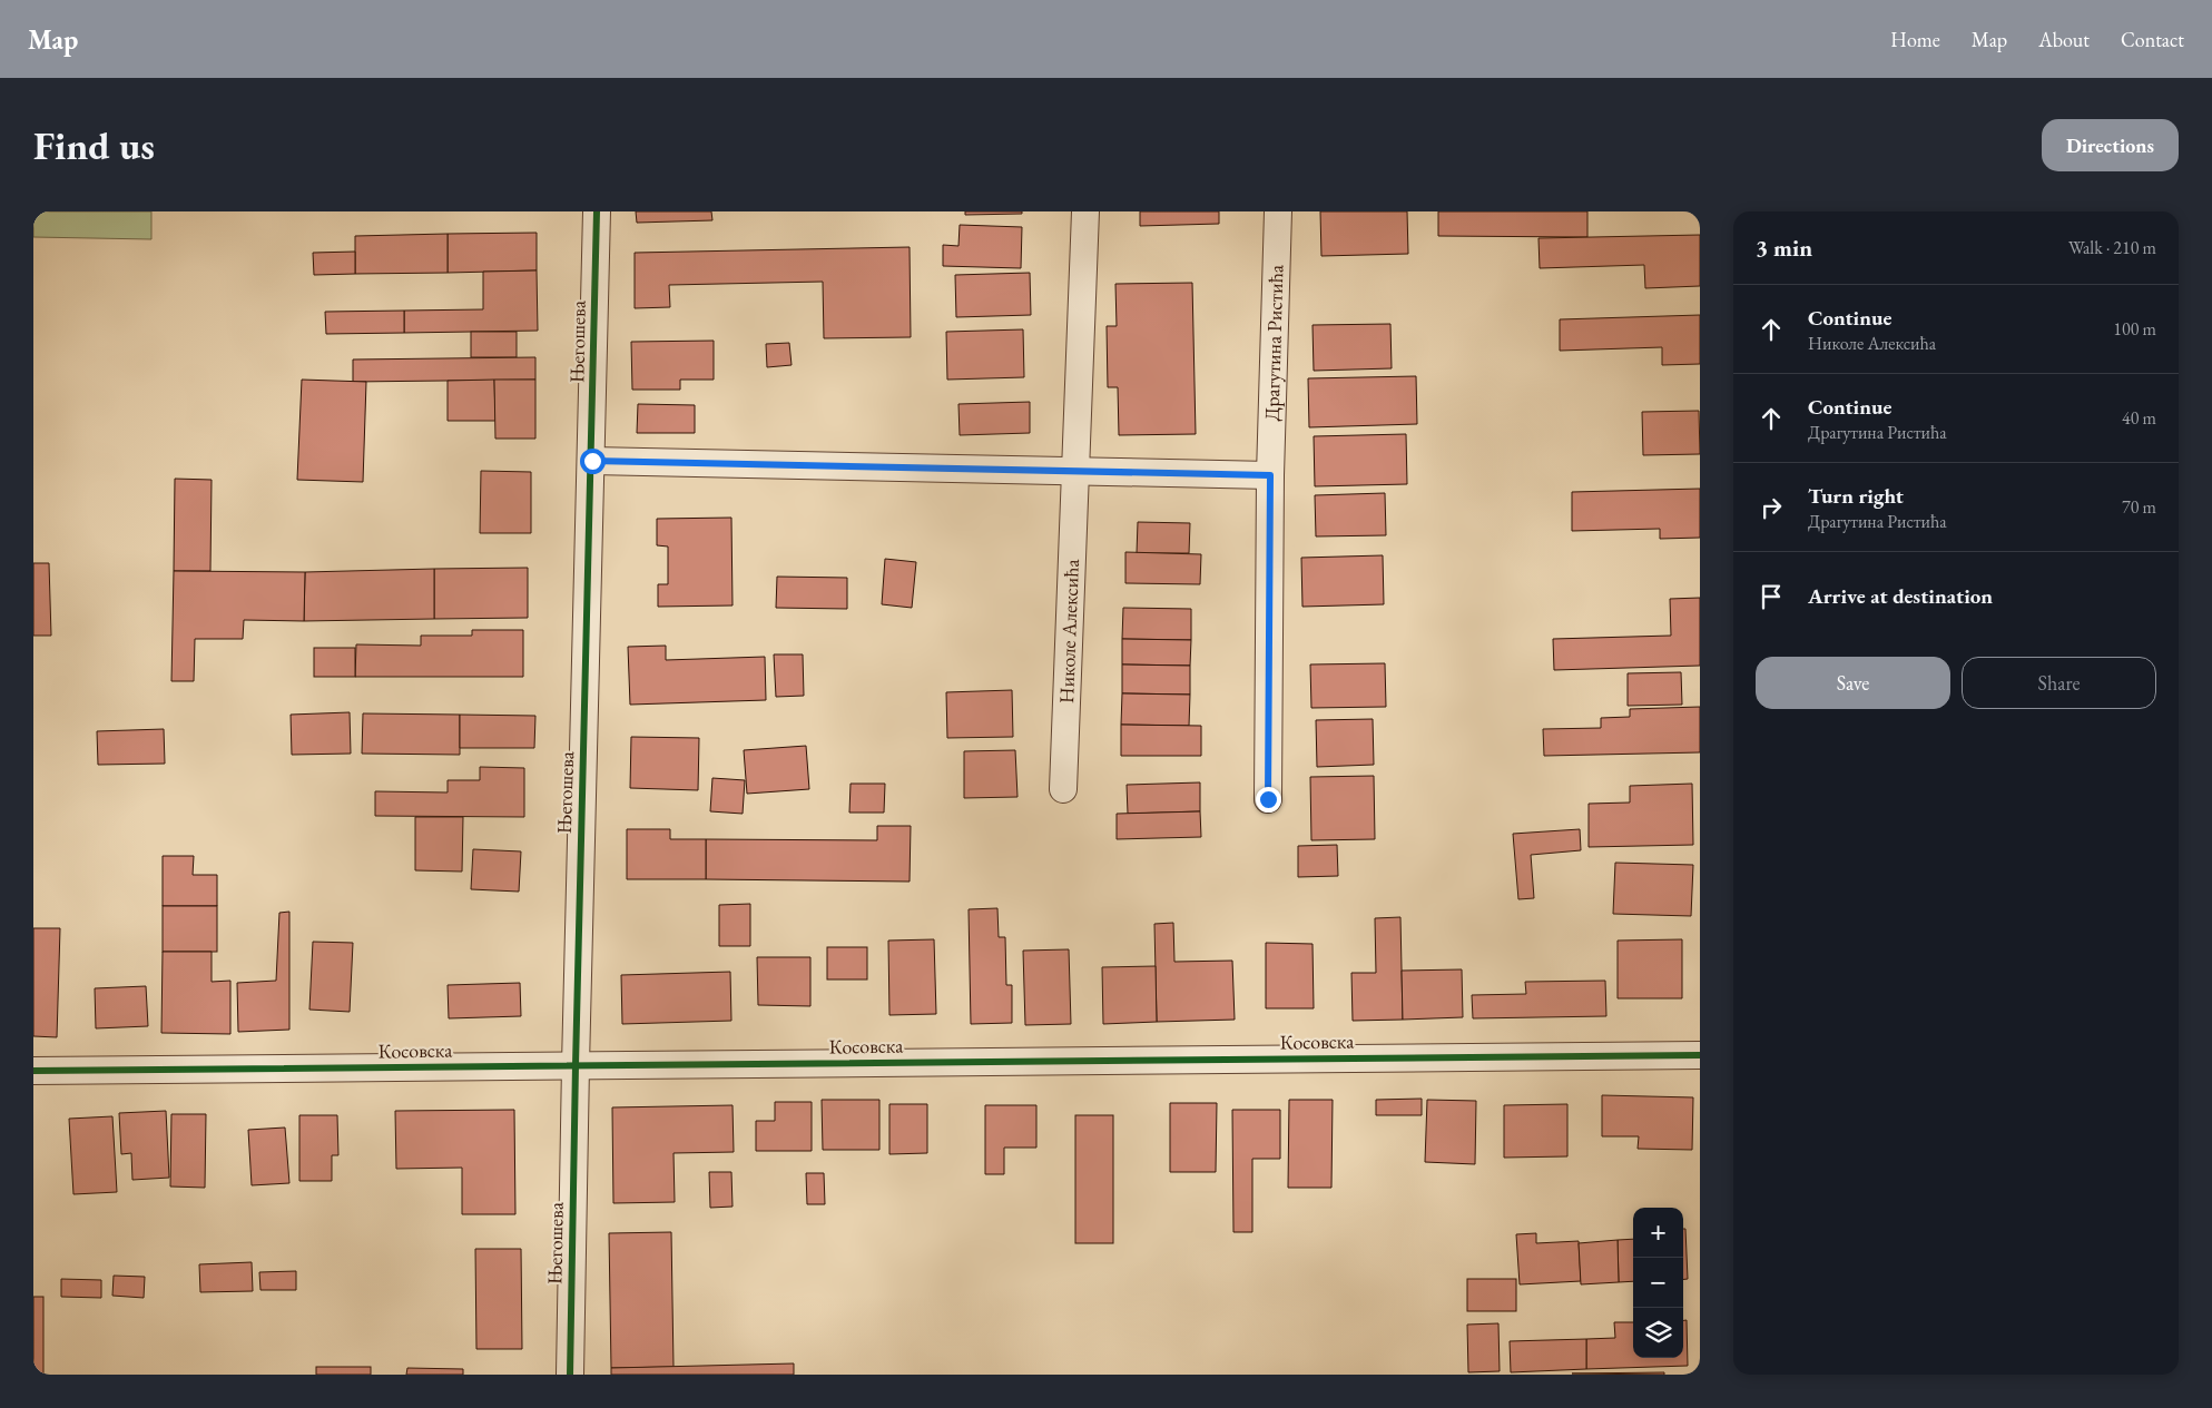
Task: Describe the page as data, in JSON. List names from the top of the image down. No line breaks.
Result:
{"streets":{"street":["Његошева","Драгутина Ристића","Николе Алексића","Косовска"]},"crossings":[["Његошева","Косовска"]],"page":{"header":"Map","nav":["Home","Map","About","Contact"],"buttons":["Directions",["Save","Share"]],"title":"Find us","heading":["3 min","Walk · 210 m"],"list":[["Continue","Николе Алексића","100 m"],["Continue","Драгутина Ристића","40 m"],["Turn right","Драгутина Ристића","70 m"],"Arrive at destination"],"map_buttons":["+","−"]}}
